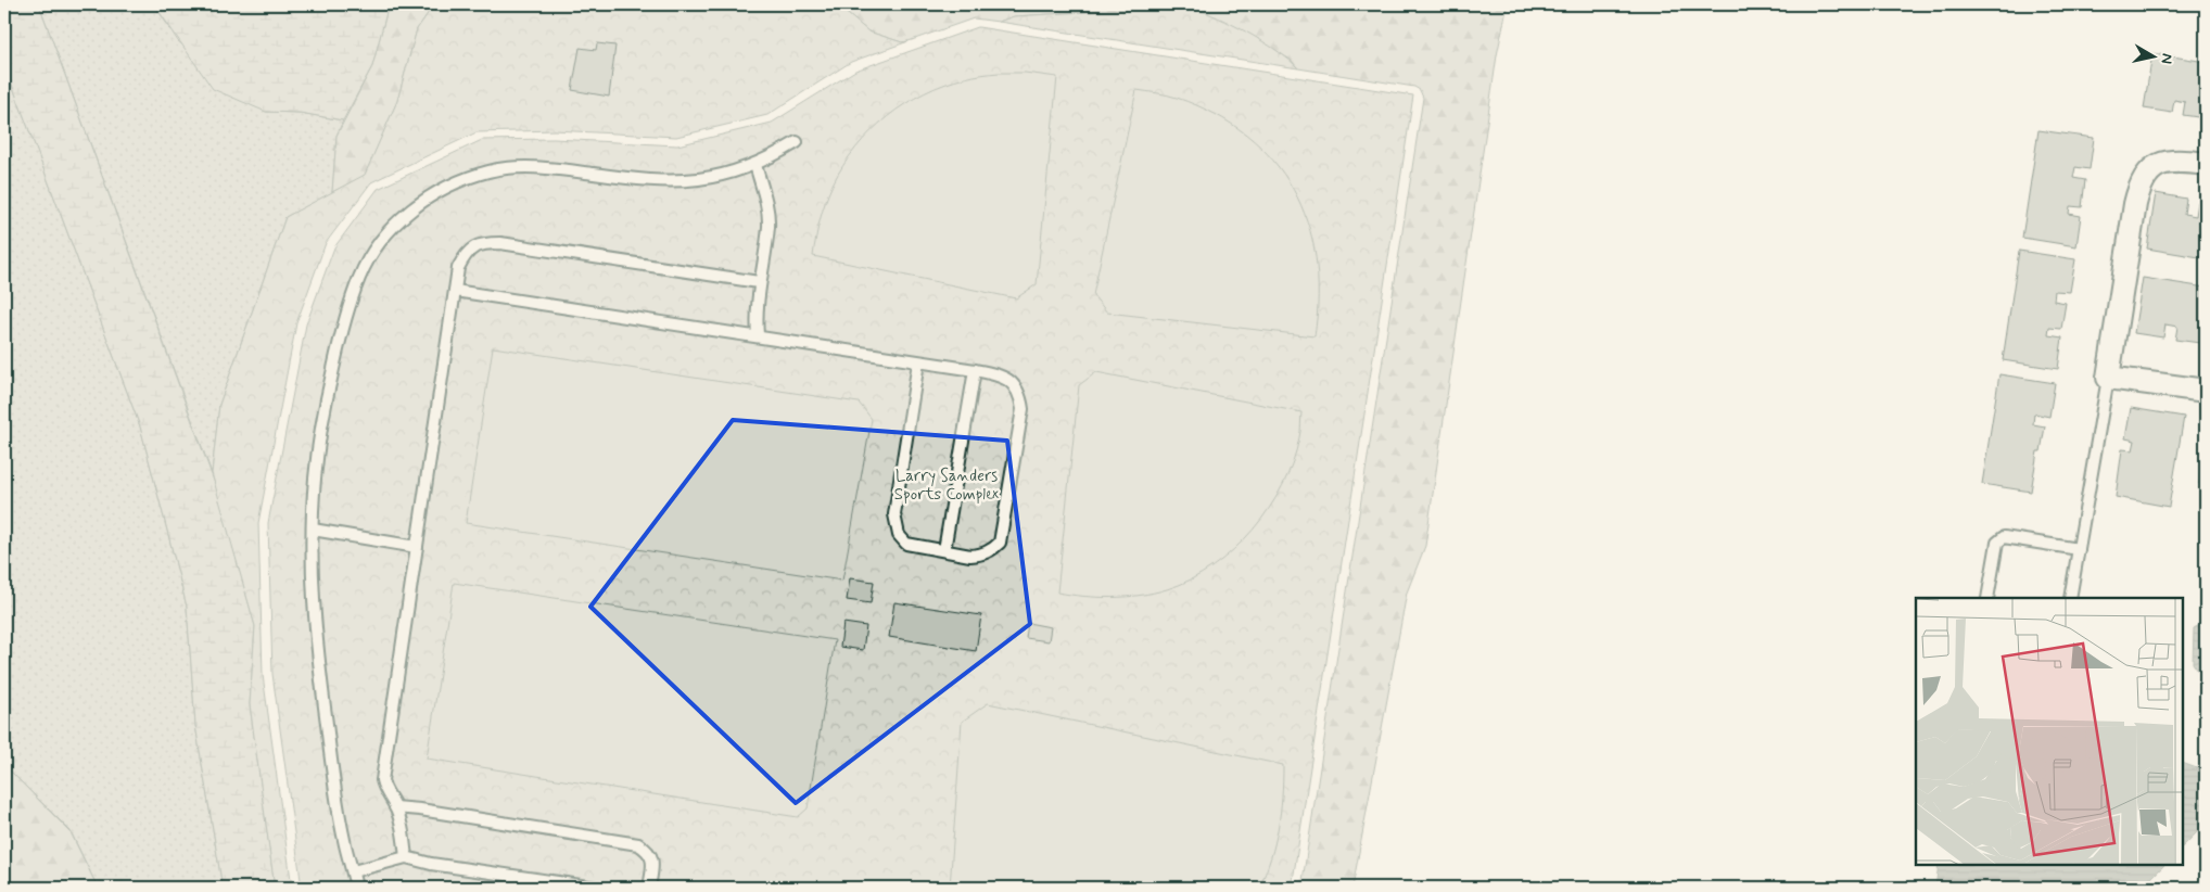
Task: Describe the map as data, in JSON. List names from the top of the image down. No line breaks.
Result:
{"parks":["Larry Sanders Sports Complex"],"north":"right"}
